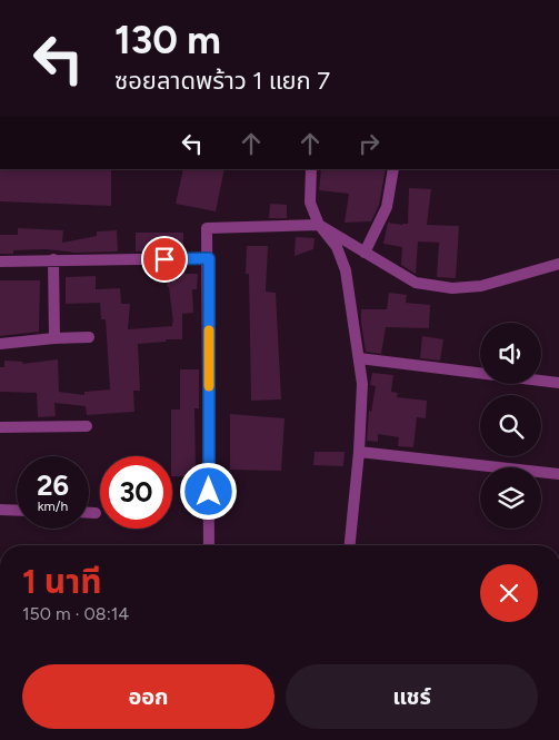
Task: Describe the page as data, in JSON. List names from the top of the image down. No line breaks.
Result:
{"page":{"turn":["130 m","ซอยลาดพร้าว 1 แยก 7"],"speed":"26 km/h","limit":"30","heading":["1 นาที","150 m · 08:14"],"buttons":["ออก","แชร์"]}}
